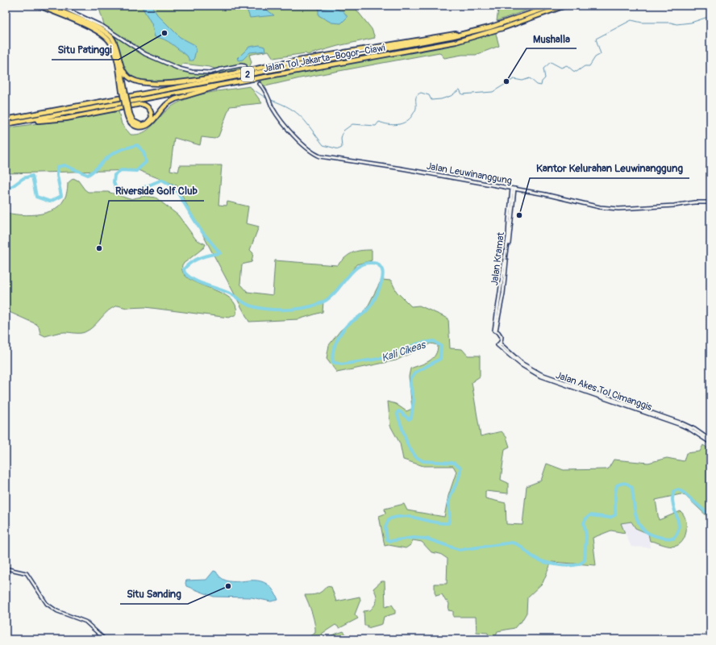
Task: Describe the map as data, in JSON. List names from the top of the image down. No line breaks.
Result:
{"streets":{"highway":["Jalan Tol Jakarta–Bogor–Ciawi","2"],"main road":["Jalan Leuwinanggung","Jalan Kramat","Jalan Akes Tol Cimanggis"]},"crossings":[["Jalan Leuwinanggung","Jalan Kramat"],["Jalan Kramat","Jalan Akes Tol Cimanggis"]],"water":["Kali Cikeas"],"places":["Situ Patinggi","Mushalla","Kantor Kelurahan Leuwinanggung","Riverside Golf Club","Situ Sanding"]}
